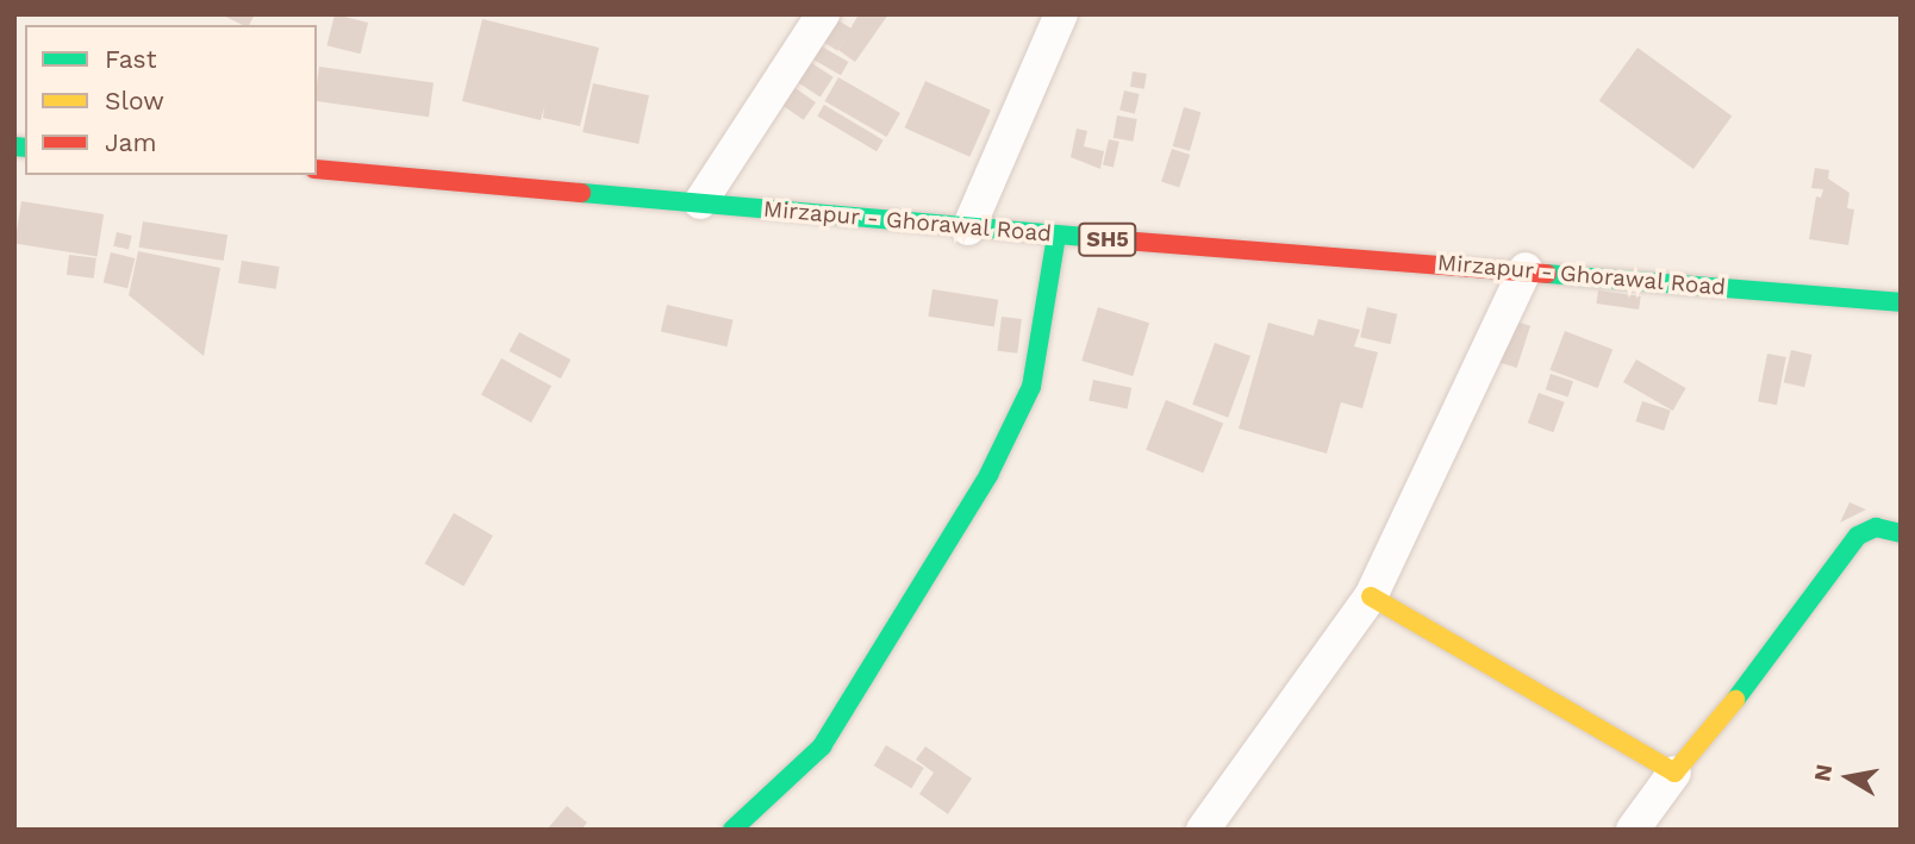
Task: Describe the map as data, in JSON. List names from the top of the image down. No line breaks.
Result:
{"streets":{"main road":["Mirzapur - Ghorawal Road","SH5"]},"legend":["Fast","Slow","Jam"],"north":"left"}
